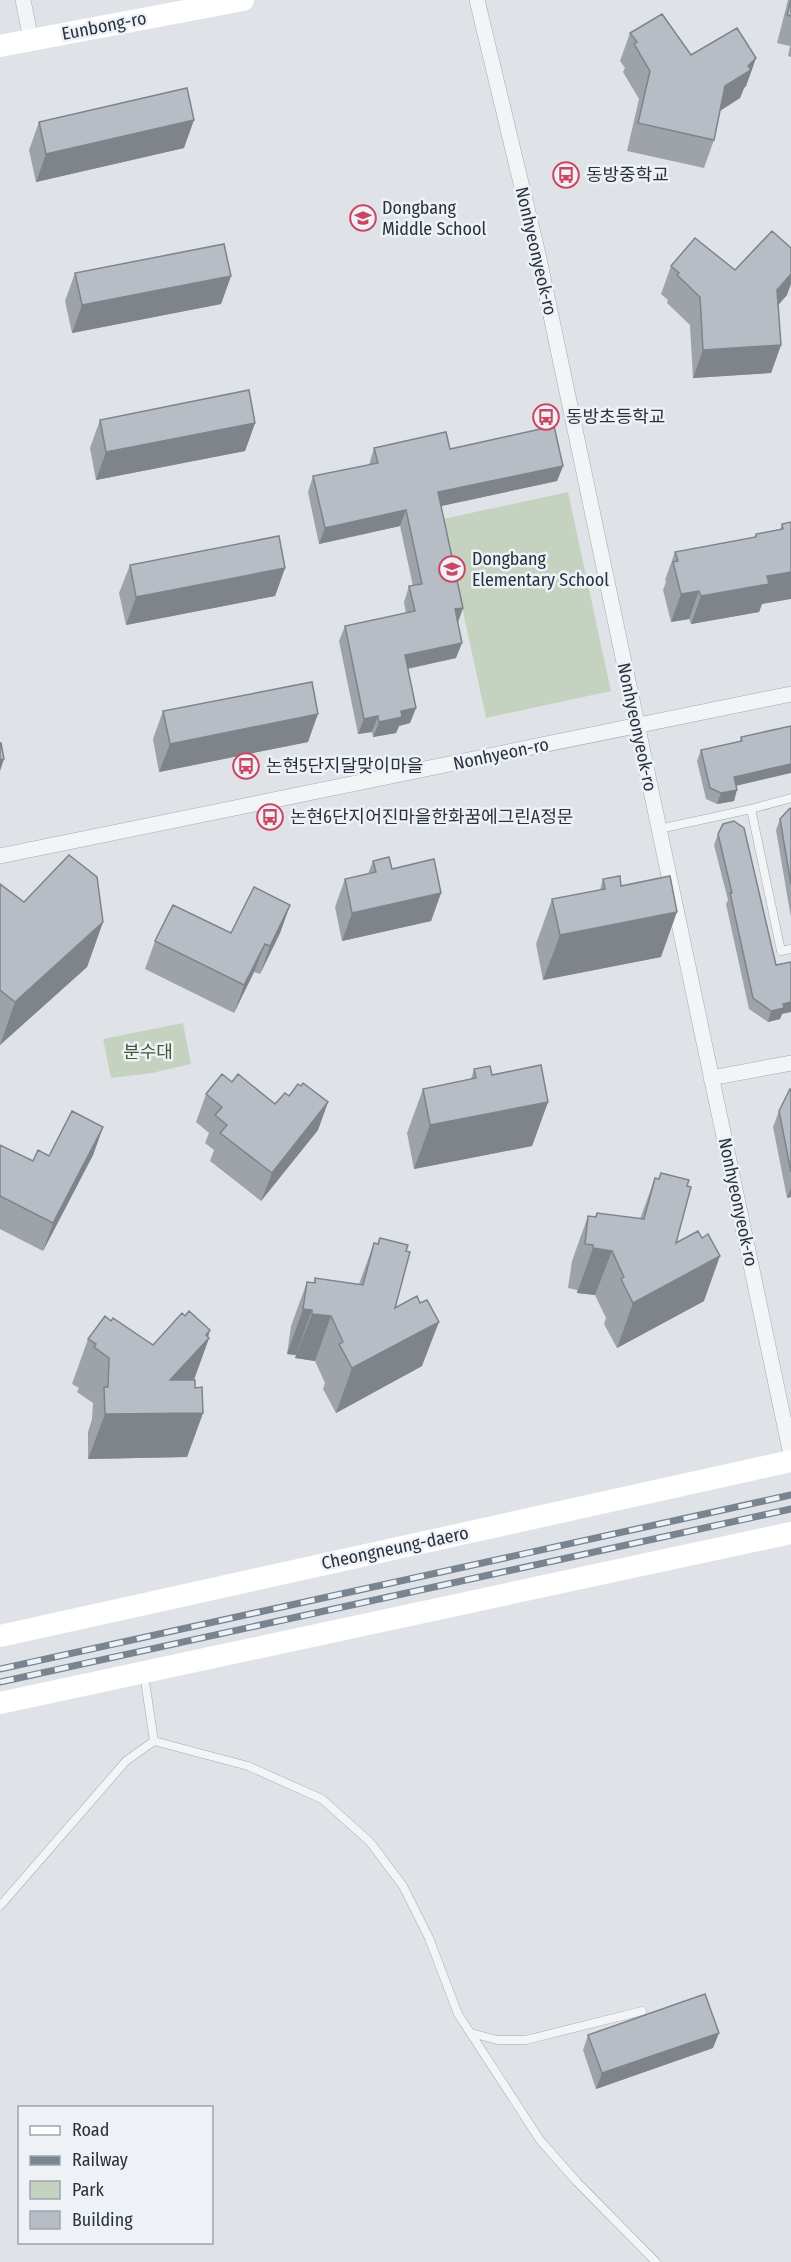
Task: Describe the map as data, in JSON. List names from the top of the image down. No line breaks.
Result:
{"streets":{"main road":["Eunbong-ro","Cheongneung-daero"],"street":["Nonhyeonyeok-ro","Nonhyeon-ro"]},"crossings":[["Nonhyeonyeok-ro","Nonhyeon-ro"]],"parks":["분수대"],"places":{"bus stop":["동방중학교","동방초등학교","논현5단지달맞이마을","논현6단지어진마을한화꿈에그린A정문"],"school or university":["Dongbang Middle School","Dongbang Elementary School"]},"legend":["Road","Railway","Park","Building"]}
